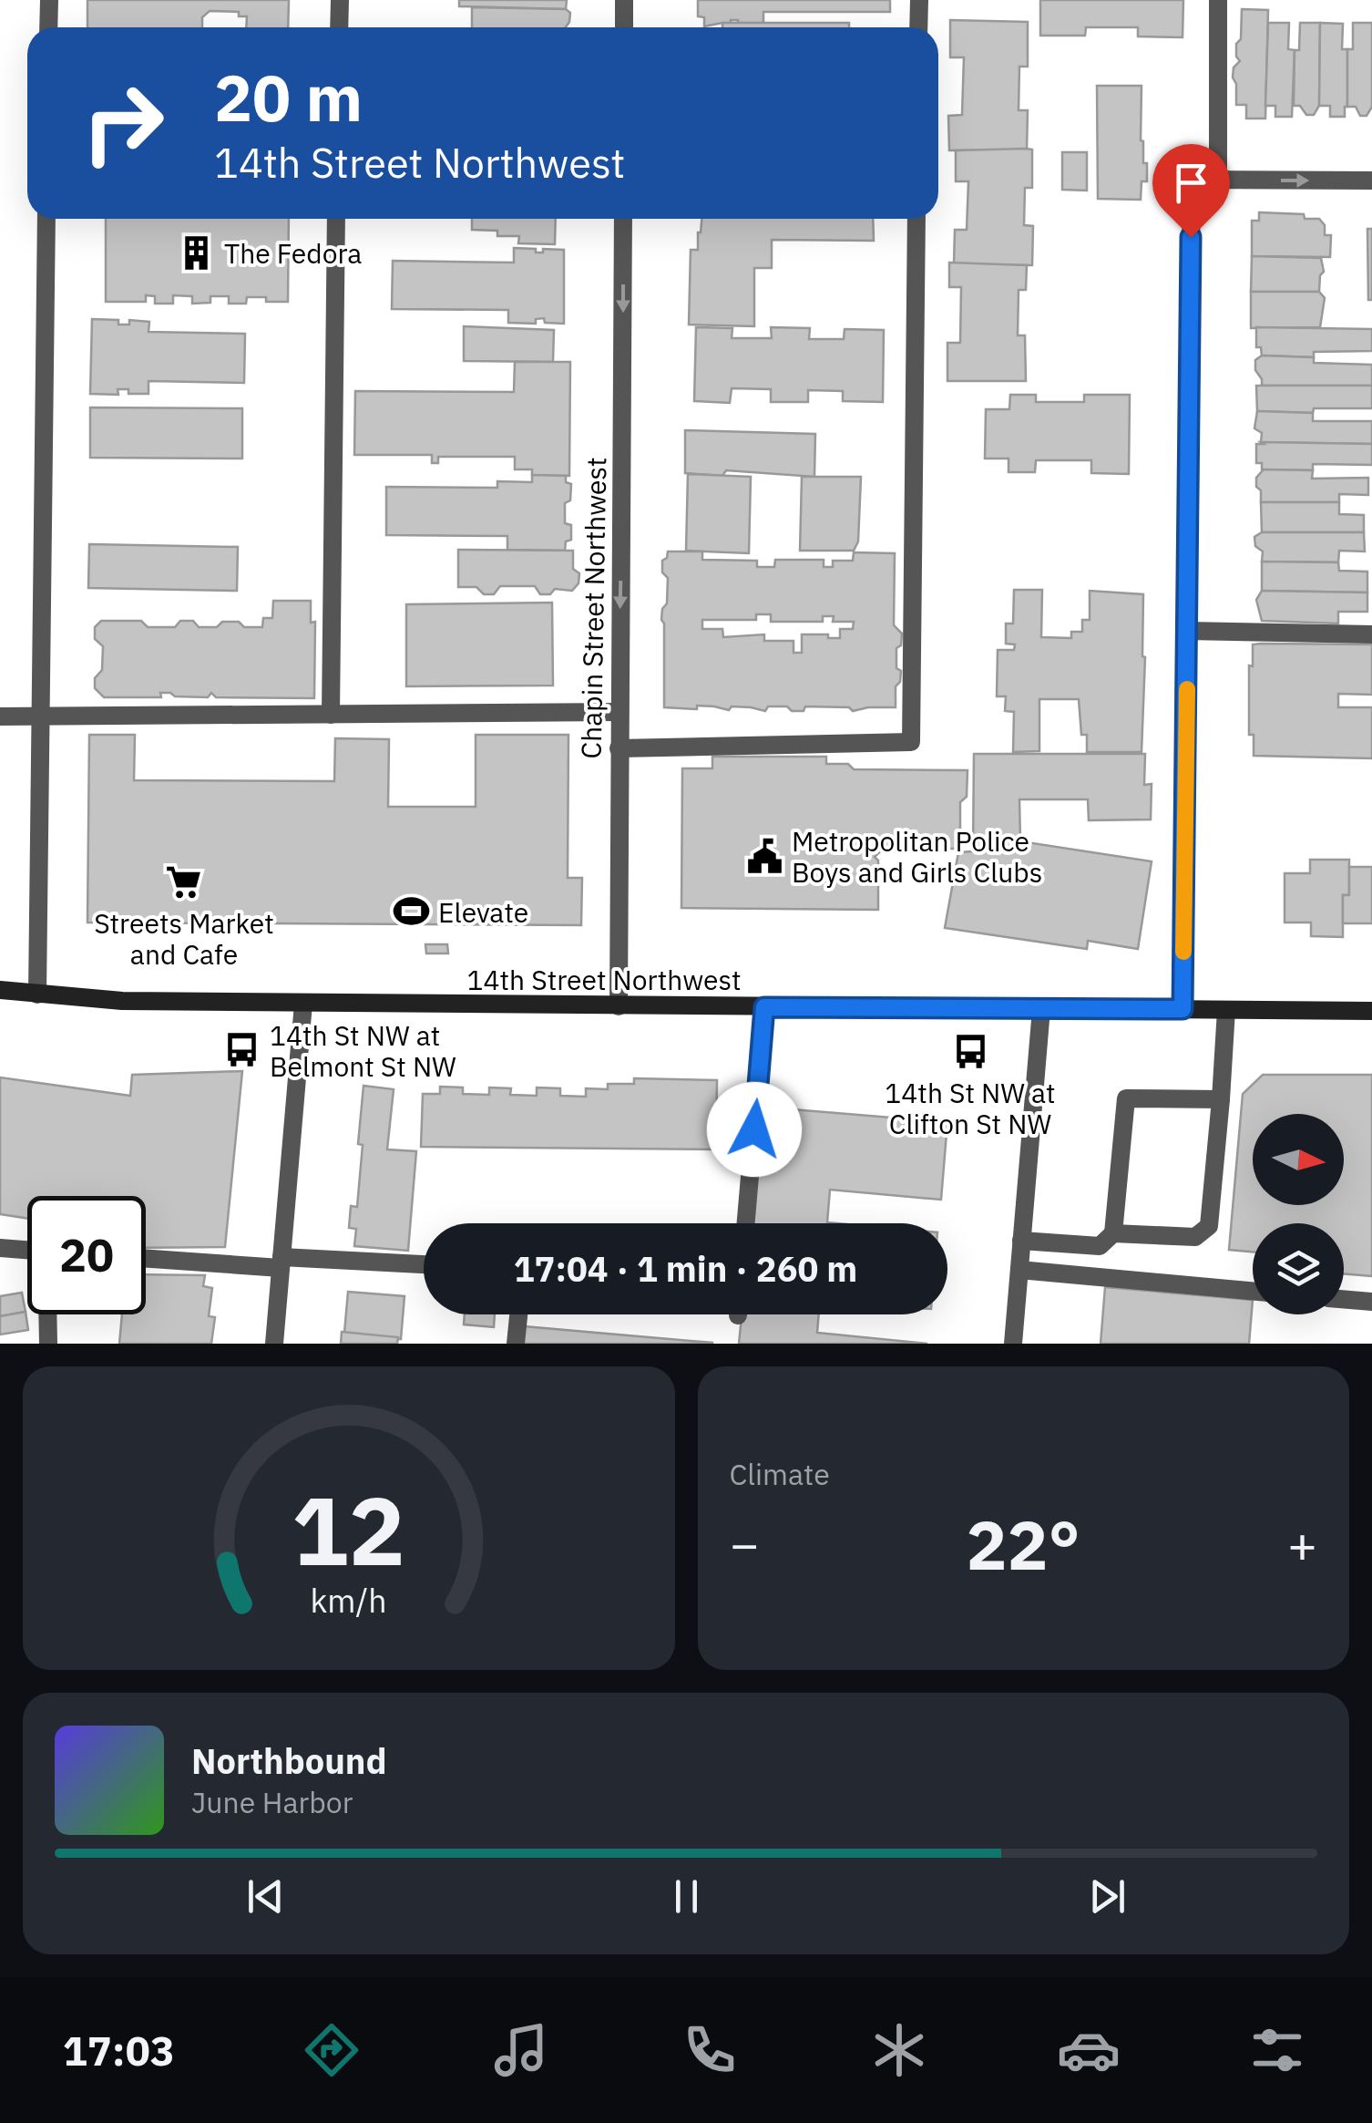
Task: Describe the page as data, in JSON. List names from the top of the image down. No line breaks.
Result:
{"streets":{"main road":["14th Street Northwest"],"street":["Chapin Street Northwest"]},"crossings":[["Chapin Street Northwest","14th Street Northwest"]],"one_way":["Chapin Street Northwest"],"places":{"building":["The Fedora"],"public building":["Metropolitan Police Boys and Girls Clubs"],"supermarket":["Streets Market and Cafe"],"sports":["Elevate"],"bus stop":["14th St NW at Belmont St NW","14th St NW at Clifton St NW"]},"north":"right","page":{"turn":["20 m","14th Street Northwest"],"limit":"20","trip":"17:04 · 1 min · 260 m","tile":"Climate","heat":["−","22°","+"],"song":["Northbound","June Harbor"],"tabs":"17:03","gauge":["12","km/h"]}}
